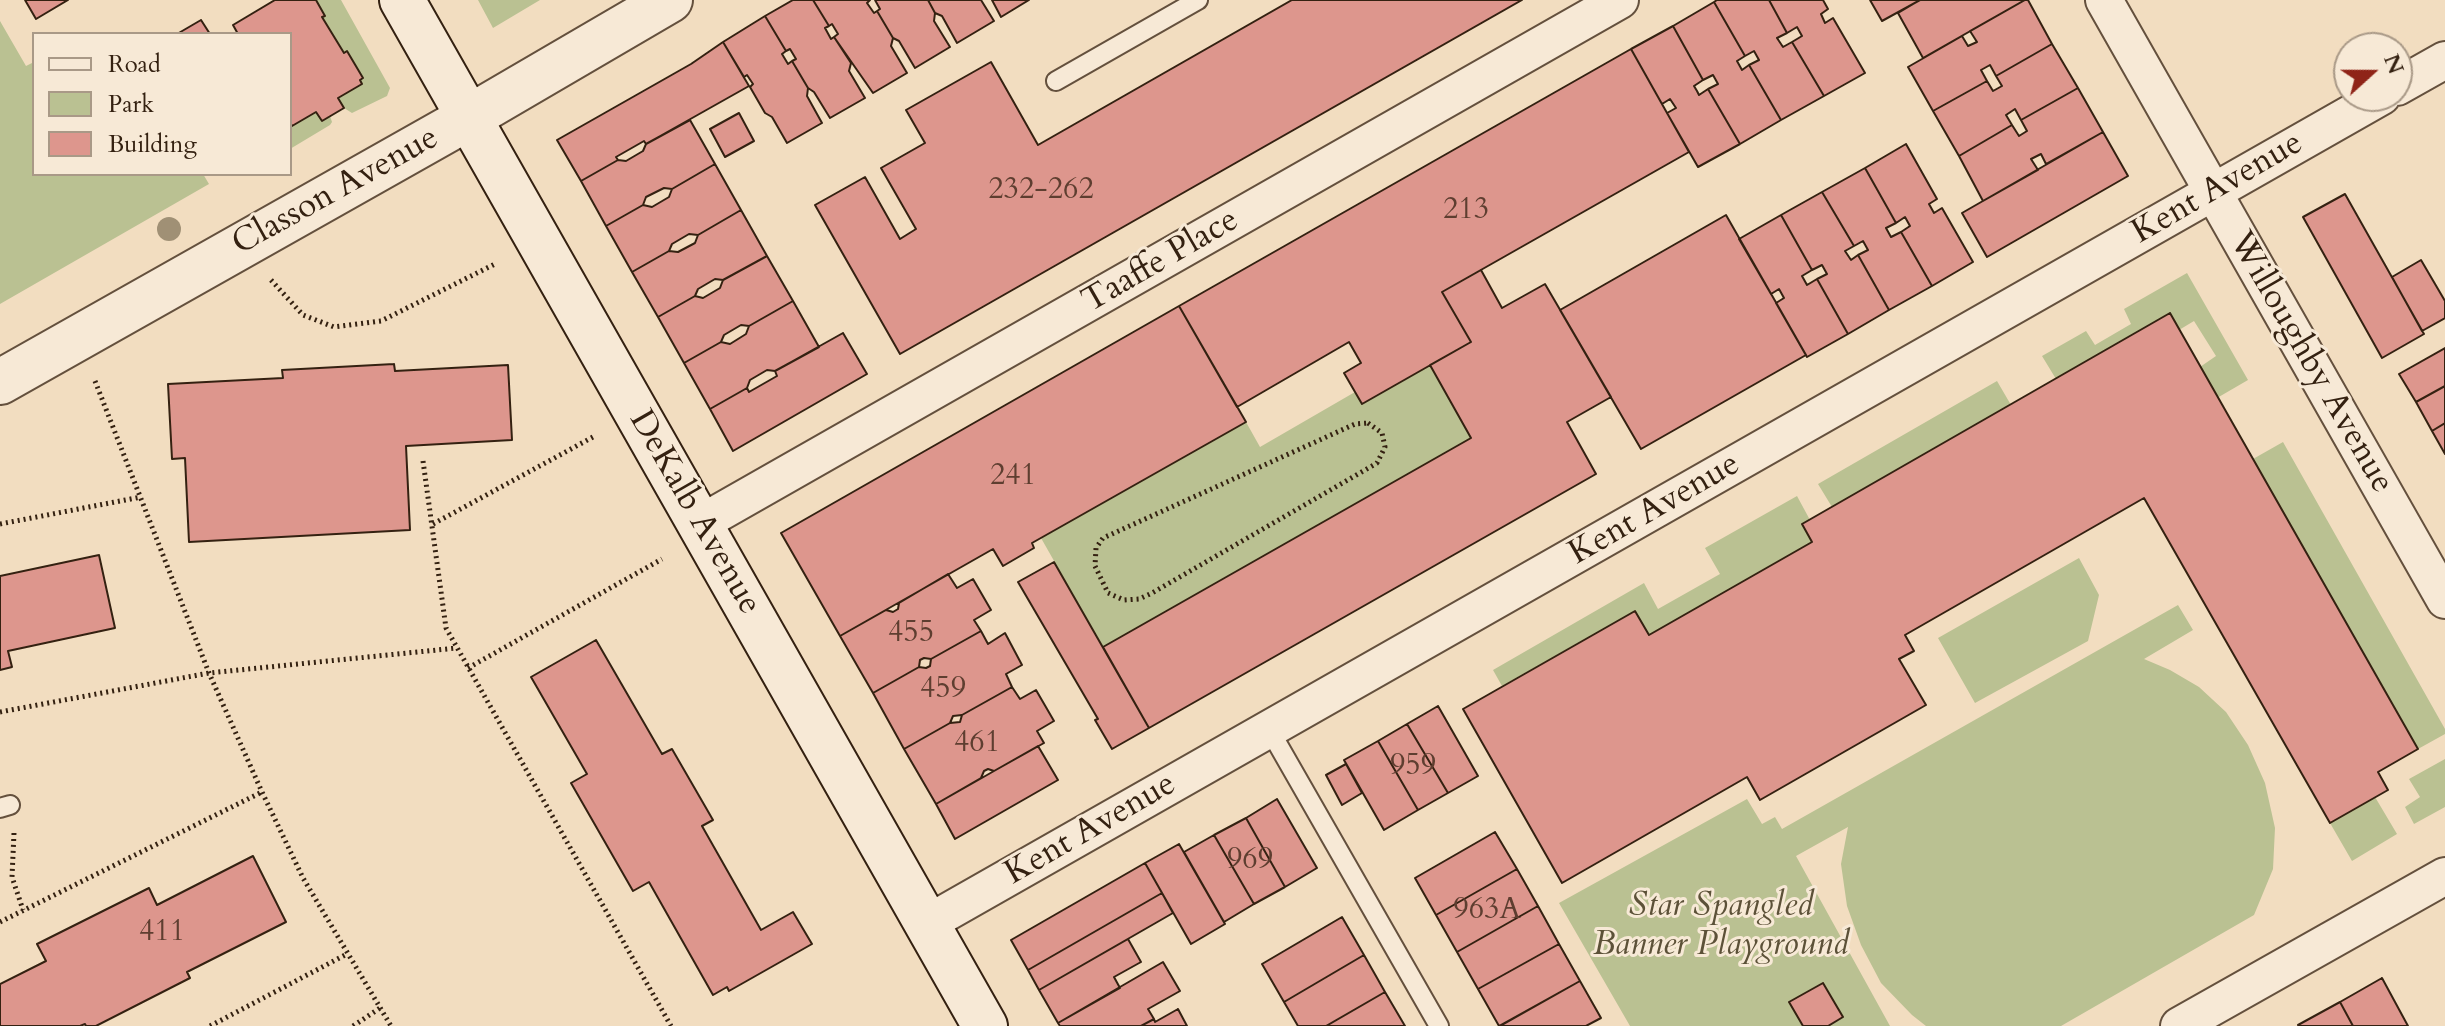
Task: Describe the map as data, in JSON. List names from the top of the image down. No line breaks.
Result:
{"streets":{"main road":["Classon Avenue","DeKalb Avenue"],"street":["Kent Avenue","Taaffe Place","Willoughby Avenue"]},"crossings":[["Kent Avenue","Willoughby Avenue"],["Kent Avenue","DeKalb Avenue"],["Classon Avenue","DeKalb Avenue"],["Taaffe Place","DeKalb Avenue"]],"parks":["Star Spangled Banner Playground"],"house_numbers":["232-262","213","241","455","459","461","959","969","963A","411"],"legend":["Road","Park","Building"],"north":"right"}
